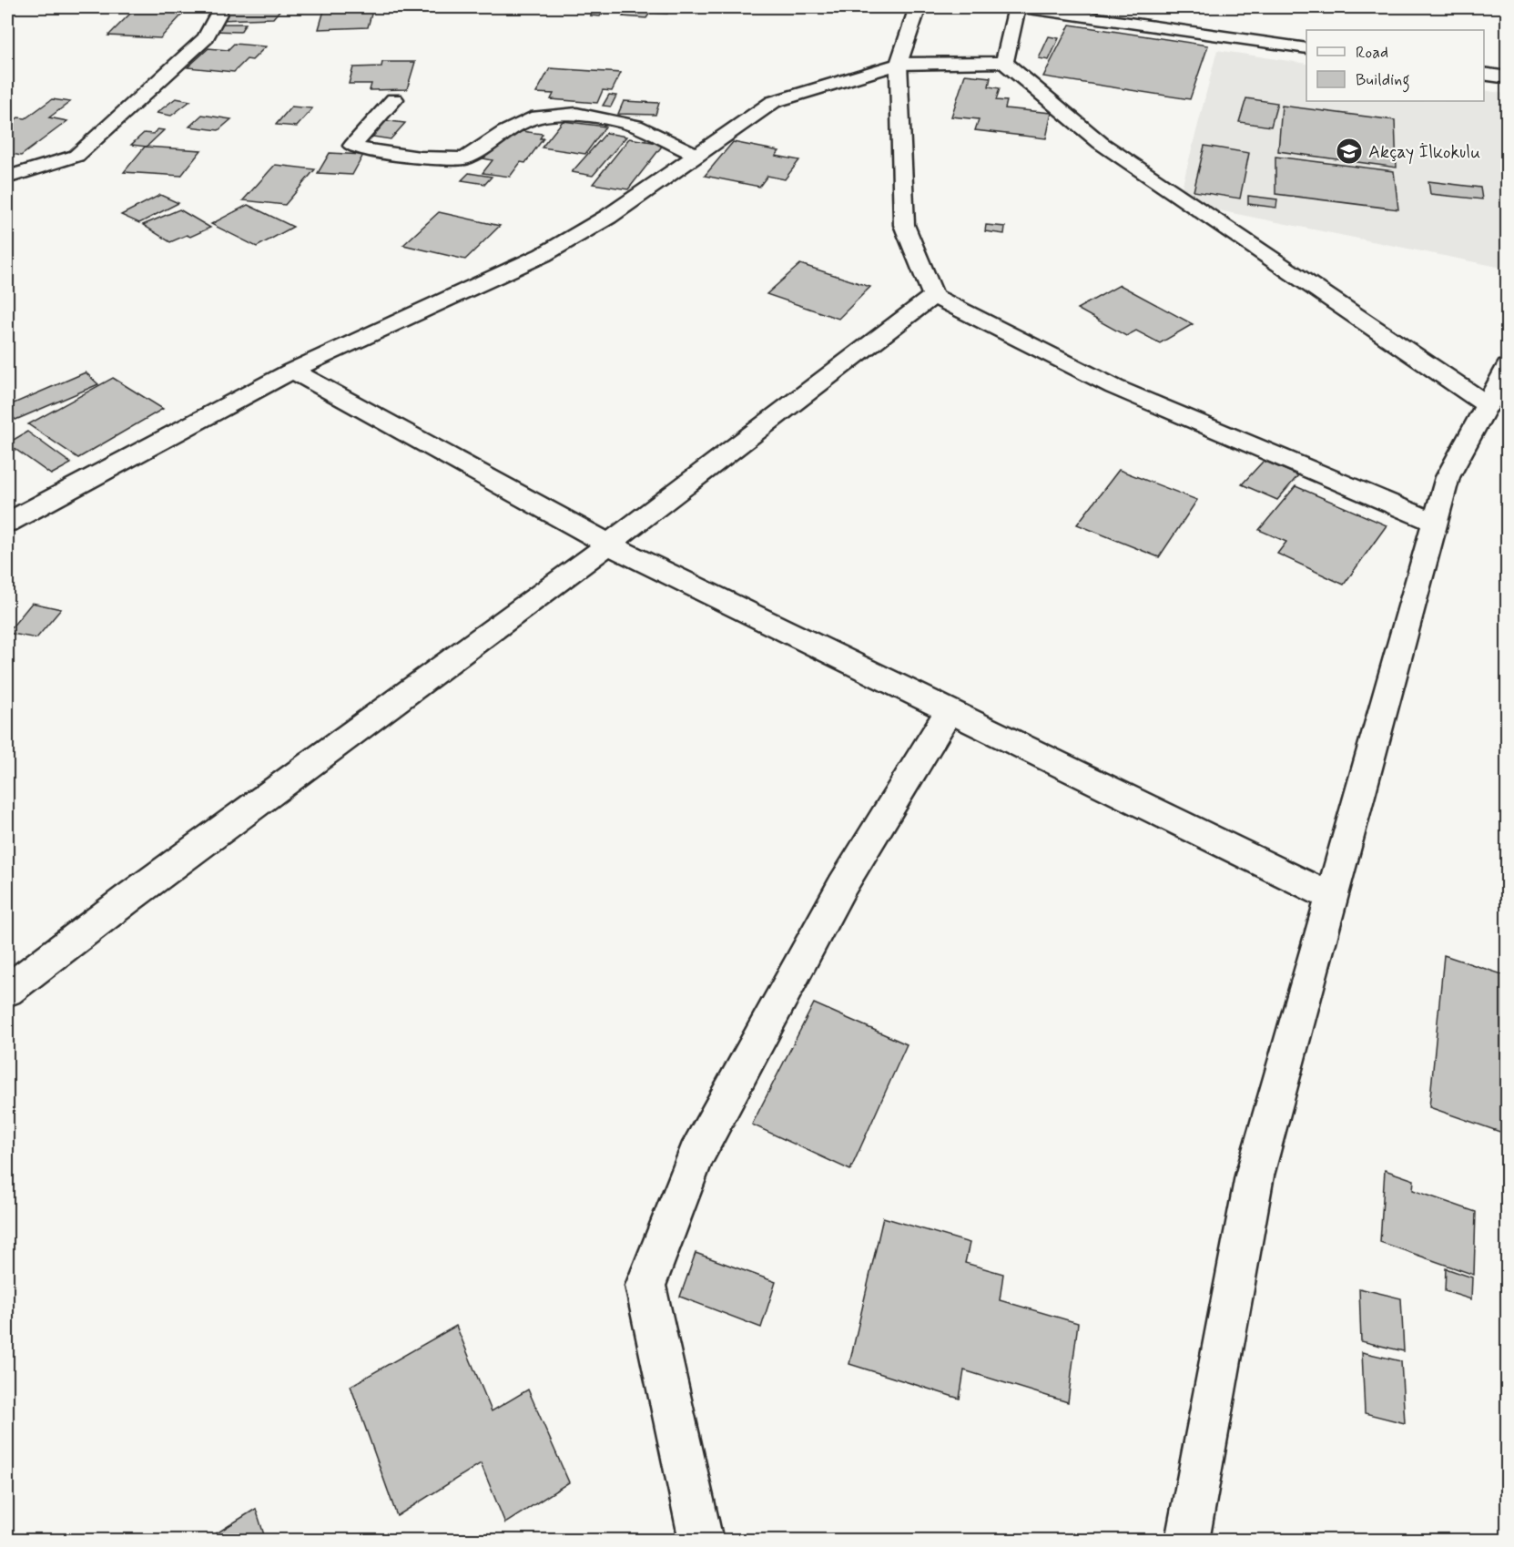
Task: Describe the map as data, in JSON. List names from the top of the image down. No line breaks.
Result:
{"places":{"school or university":["Akçay İlkokulu"]},"legend":["Road","Building"]}
